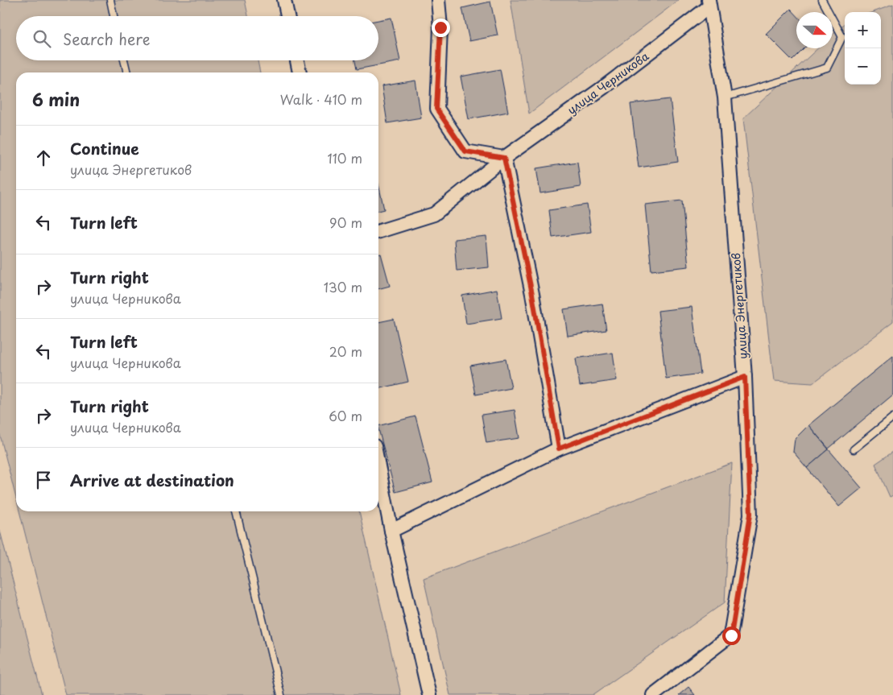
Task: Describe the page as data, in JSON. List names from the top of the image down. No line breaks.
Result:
{"streets":{"street":["улица Черникова","улица Энергетиков"]},"crossings":[["улица Черникова","улица Энергетиков"]],"north":"right","page":{"map_buttons":["+","−"],"search":"Search here","heading":["6 min","Walk · 410 m"],"list":[["Continue","улица Энергетиков","110 m"],["Turn left","90 m"],["Turn right","улица Черникова","130 m"],["Turn left","улица Черникова","20 m"],["Turn right","улица Черникова","60 m"],"Arrive at destination"]}}
